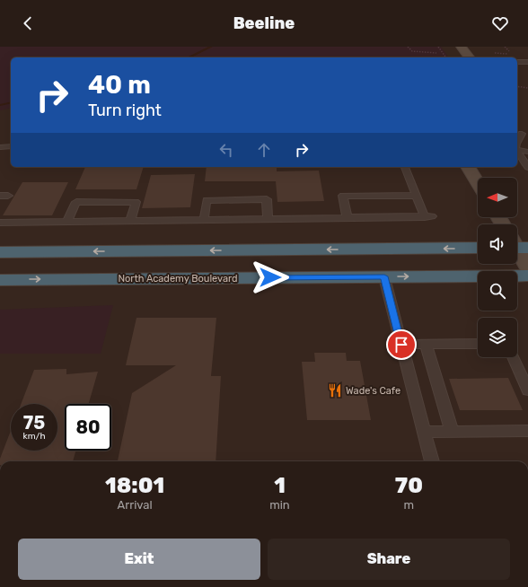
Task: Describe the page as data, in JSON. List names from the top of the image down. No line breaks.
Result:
{"streets":{"highway":["North Academy Boulevard"]},"places":{"restaurant":["Wade's Cafe"]},"north":"left","page":{"header":"Beeline","turn":["40 m","Turn right"],"speed":"75 km/h","limit":"80","eta":["18:01","Arrival","1","min","70","m"],"buttons":["Exit","Share"]}}
